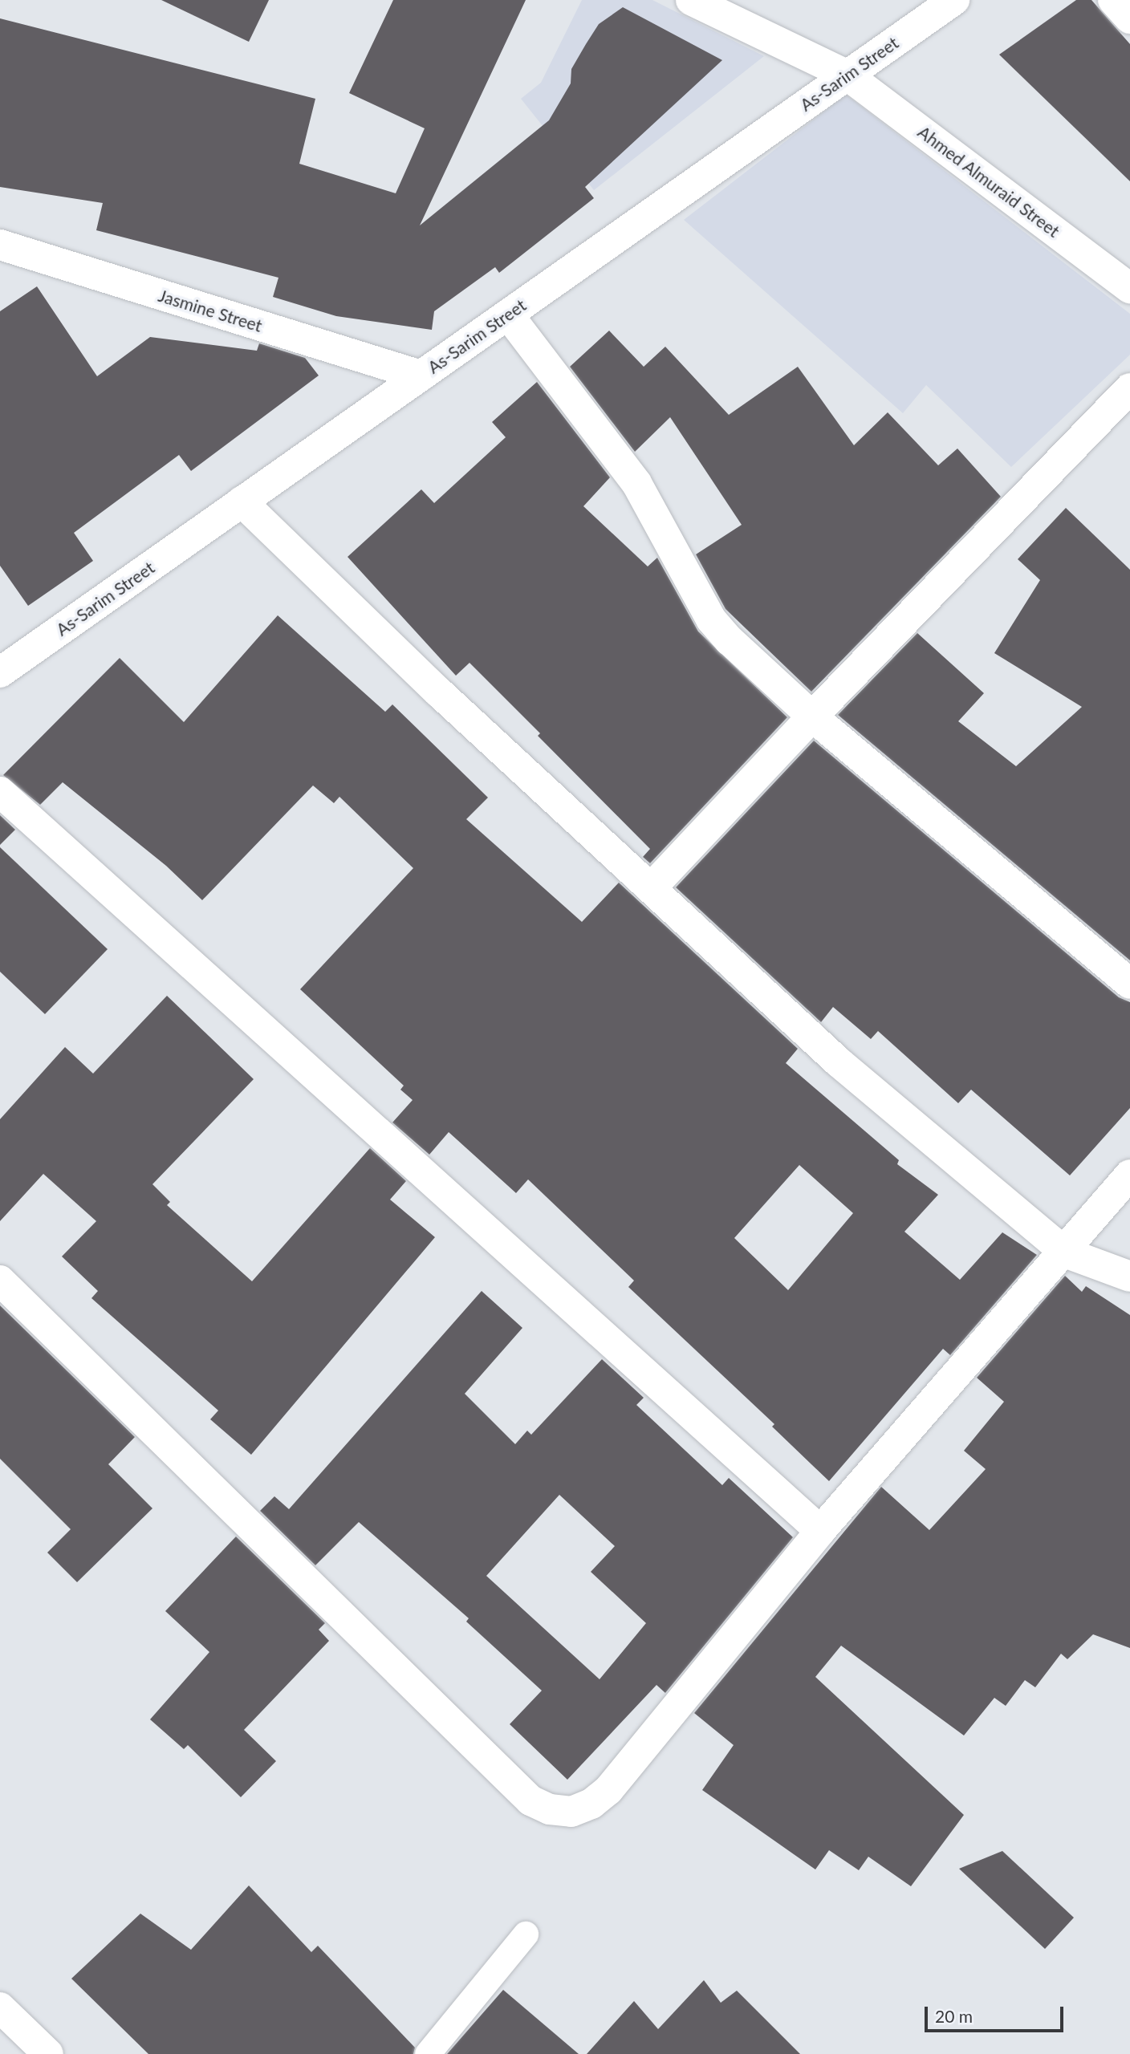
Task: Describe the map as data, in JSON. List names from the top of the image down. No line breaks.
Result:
{"streets":{"street":["As-Sarim Street","Ahmed Almuraid Street","Jasmine Street"]},"crossings":[["As-Sarim Street","Ahmed Almuraid Street"],["As-Sarim Street","Jasmine Street"]],"scale_bar":"20 m"}
